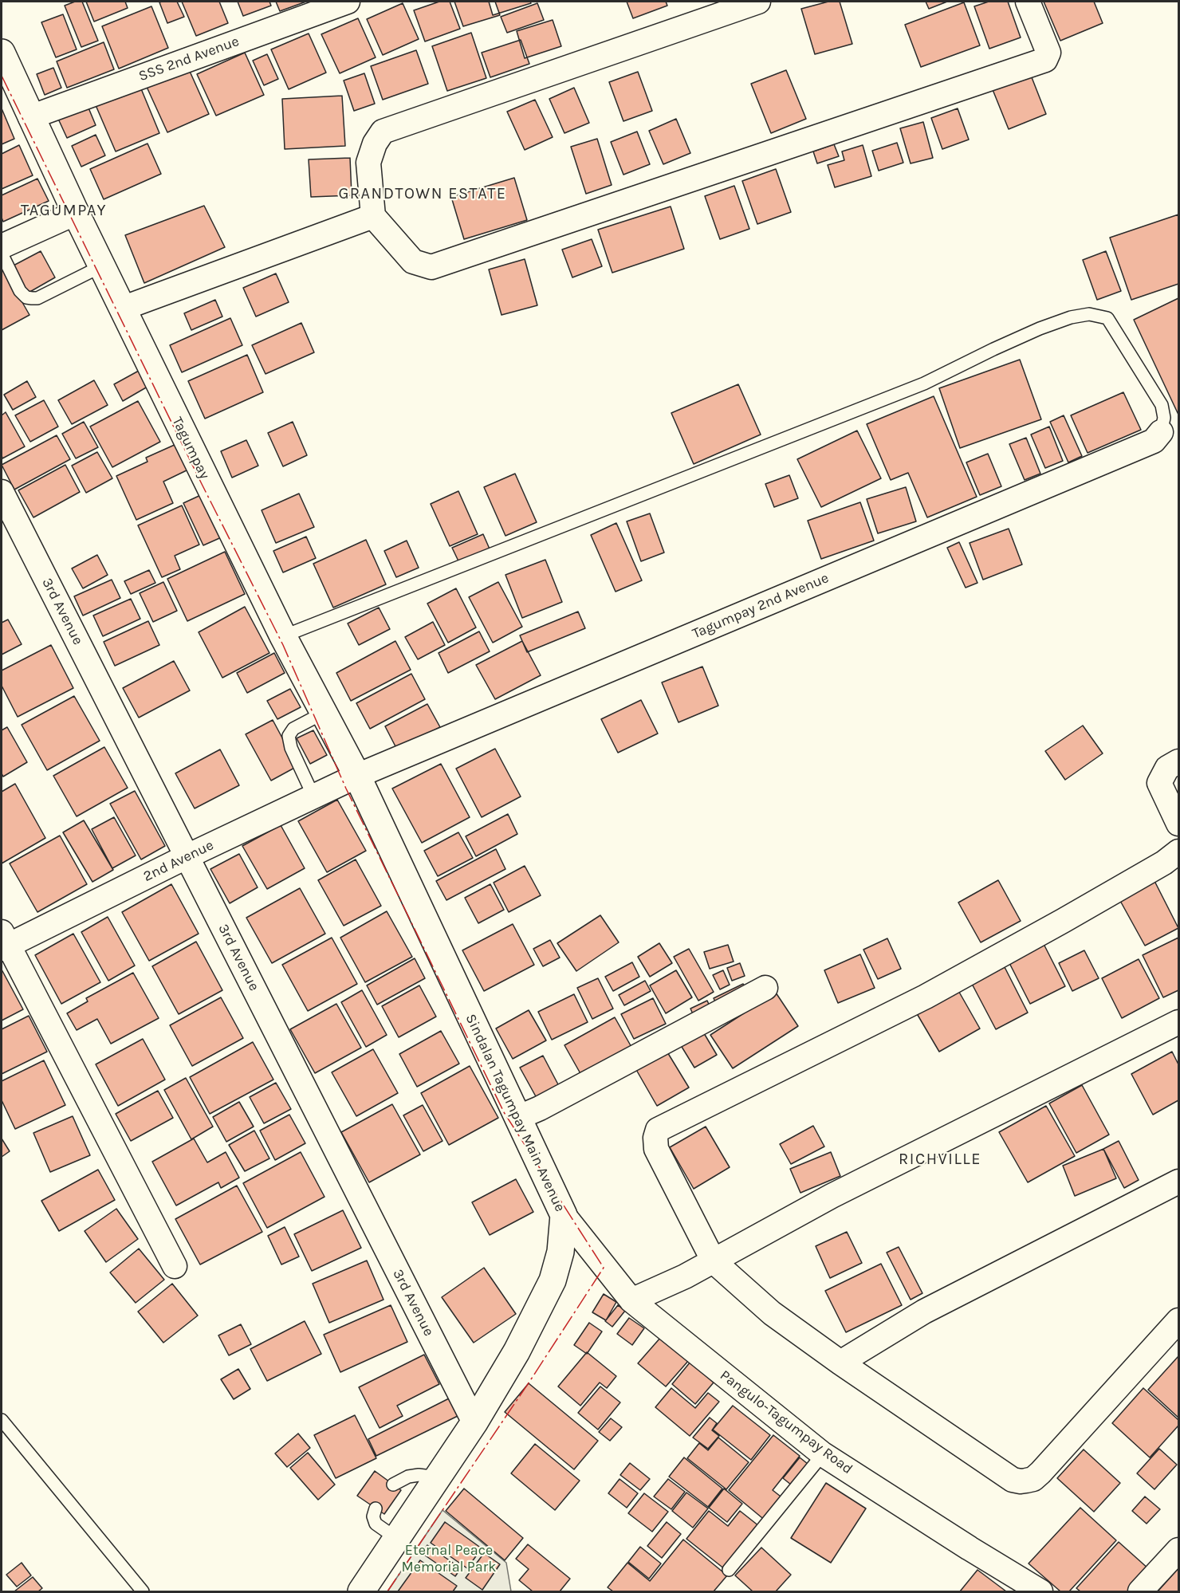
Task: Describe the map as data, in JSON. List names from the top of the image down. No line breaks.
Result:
{"streets":{"main road":["Tagumpay","Sindalan Tagumpay Main Avenue"],"street":["SSS 2nd Avenue","Tagumpay 2nd Avenue","3rd Avenue","2nd Avenue","Pangulo-Tagumpay Road"]},"crossings":[["SSS 2nd Avenue","Tagumpay"],["Tagumpay","Tagumpay 2nd Avenue"],["Tagumpay","2nd Avenue"],["Tagumpay","Sindalan Tagumpay Main Avenue"],["Tagumpay 2nd Avenue","2nd Avenue"],["Tagumpay 2nd Avenue","Sindalan Tagumpay Main Avenue"],["3rd Avenue","2nd Avenue"],["3rd Avenue","Sindalan Tagumpay Main Avenue"],["2nd Avenue","Sindalan Tagumpay Main Avenue"],["Sindalan Tagumpay Main Avenue","Pangulo-Tagumpay Road"]],"districts":["GRANDTOWN ESTATE","TAGUMPAY","RICHVILLE"],"parks":["Eternal Peace Memorial Park"]}
